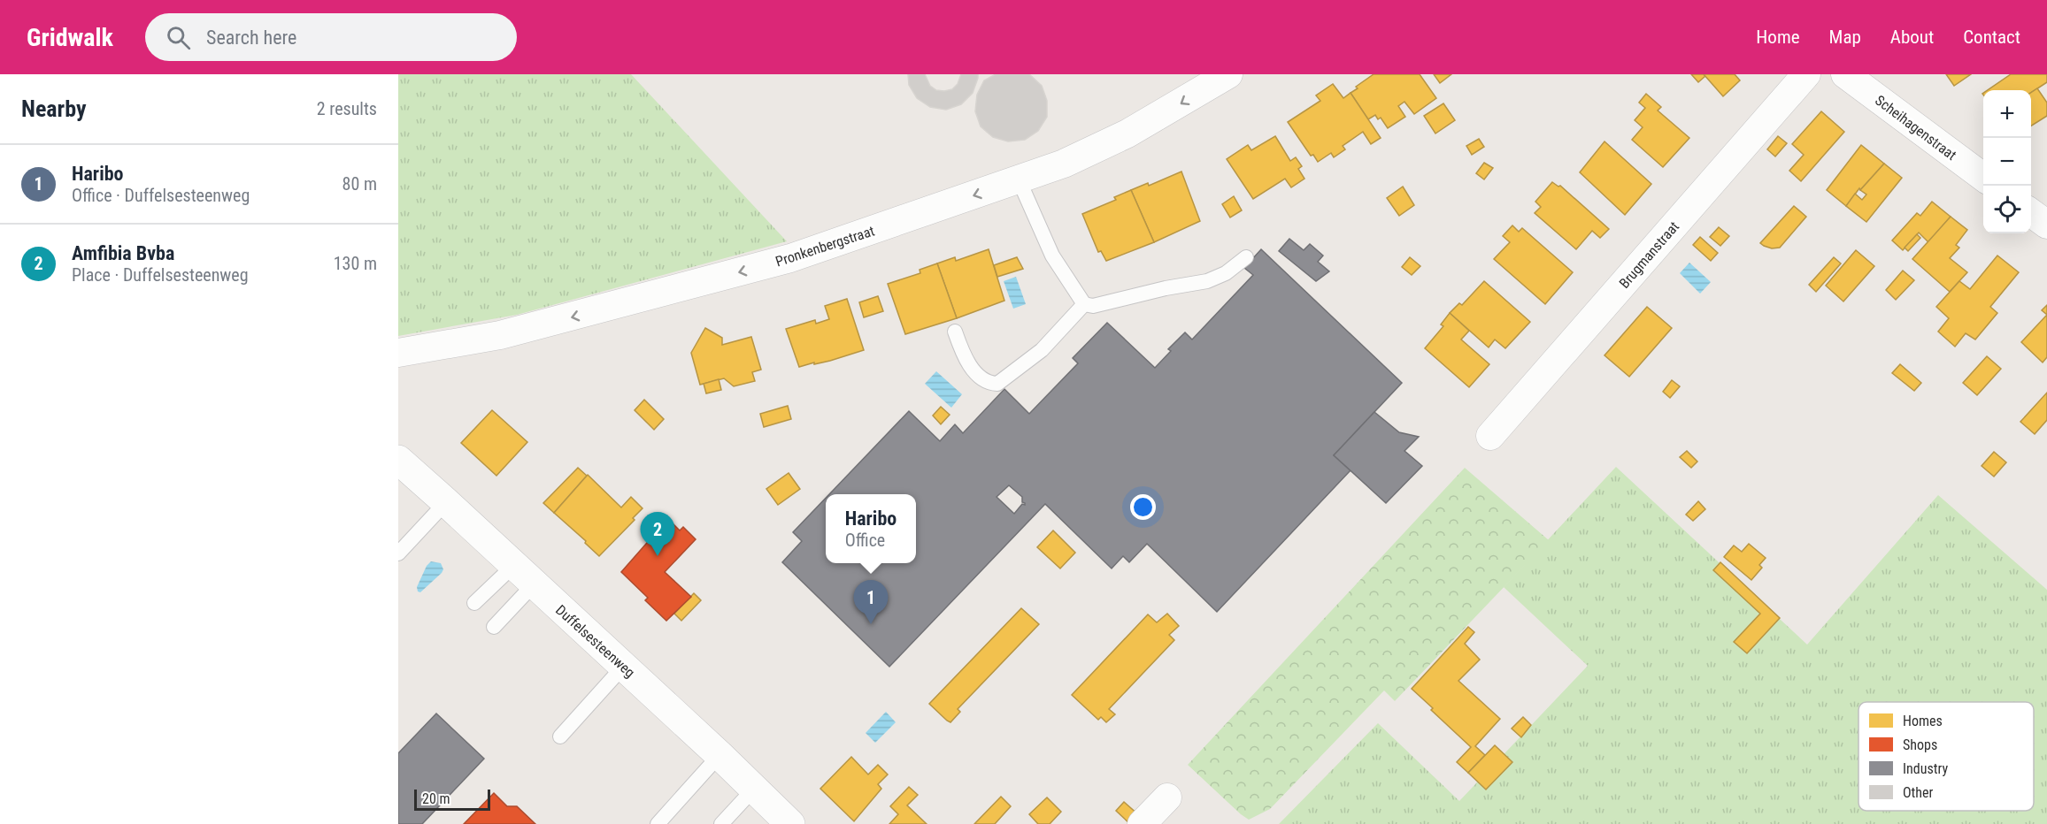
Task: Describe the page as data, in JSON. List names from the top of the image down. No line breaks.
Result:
{"streets":{"street":["Scheihagenstraat","Pronkenbergstraat","Brugmanstraat","Duffelsesteenweg"]},"one_way":["Pronkenbergstraat"],"legend":["Homes","Shops","Industry","Other"],"scale_bar":"20 m","page":{"header":"Gridwalk","search":"Search here","nav":["Home","Map","About","Contact"],"heading":["Nearby","2 results"],"map_buttons":["+","−"],"list":[{"mark":"1","name":"Haribo","note":"Office · Duffelsesteenweg","value":"80 m"},{"mark":"2","name":"Amfibia Bvba","note":"Place · Duffelsesteenweg","value":"130 m"}],"popup":["Haribo","Office"],"pins":["2","1"],"scale":"20 m"}}
